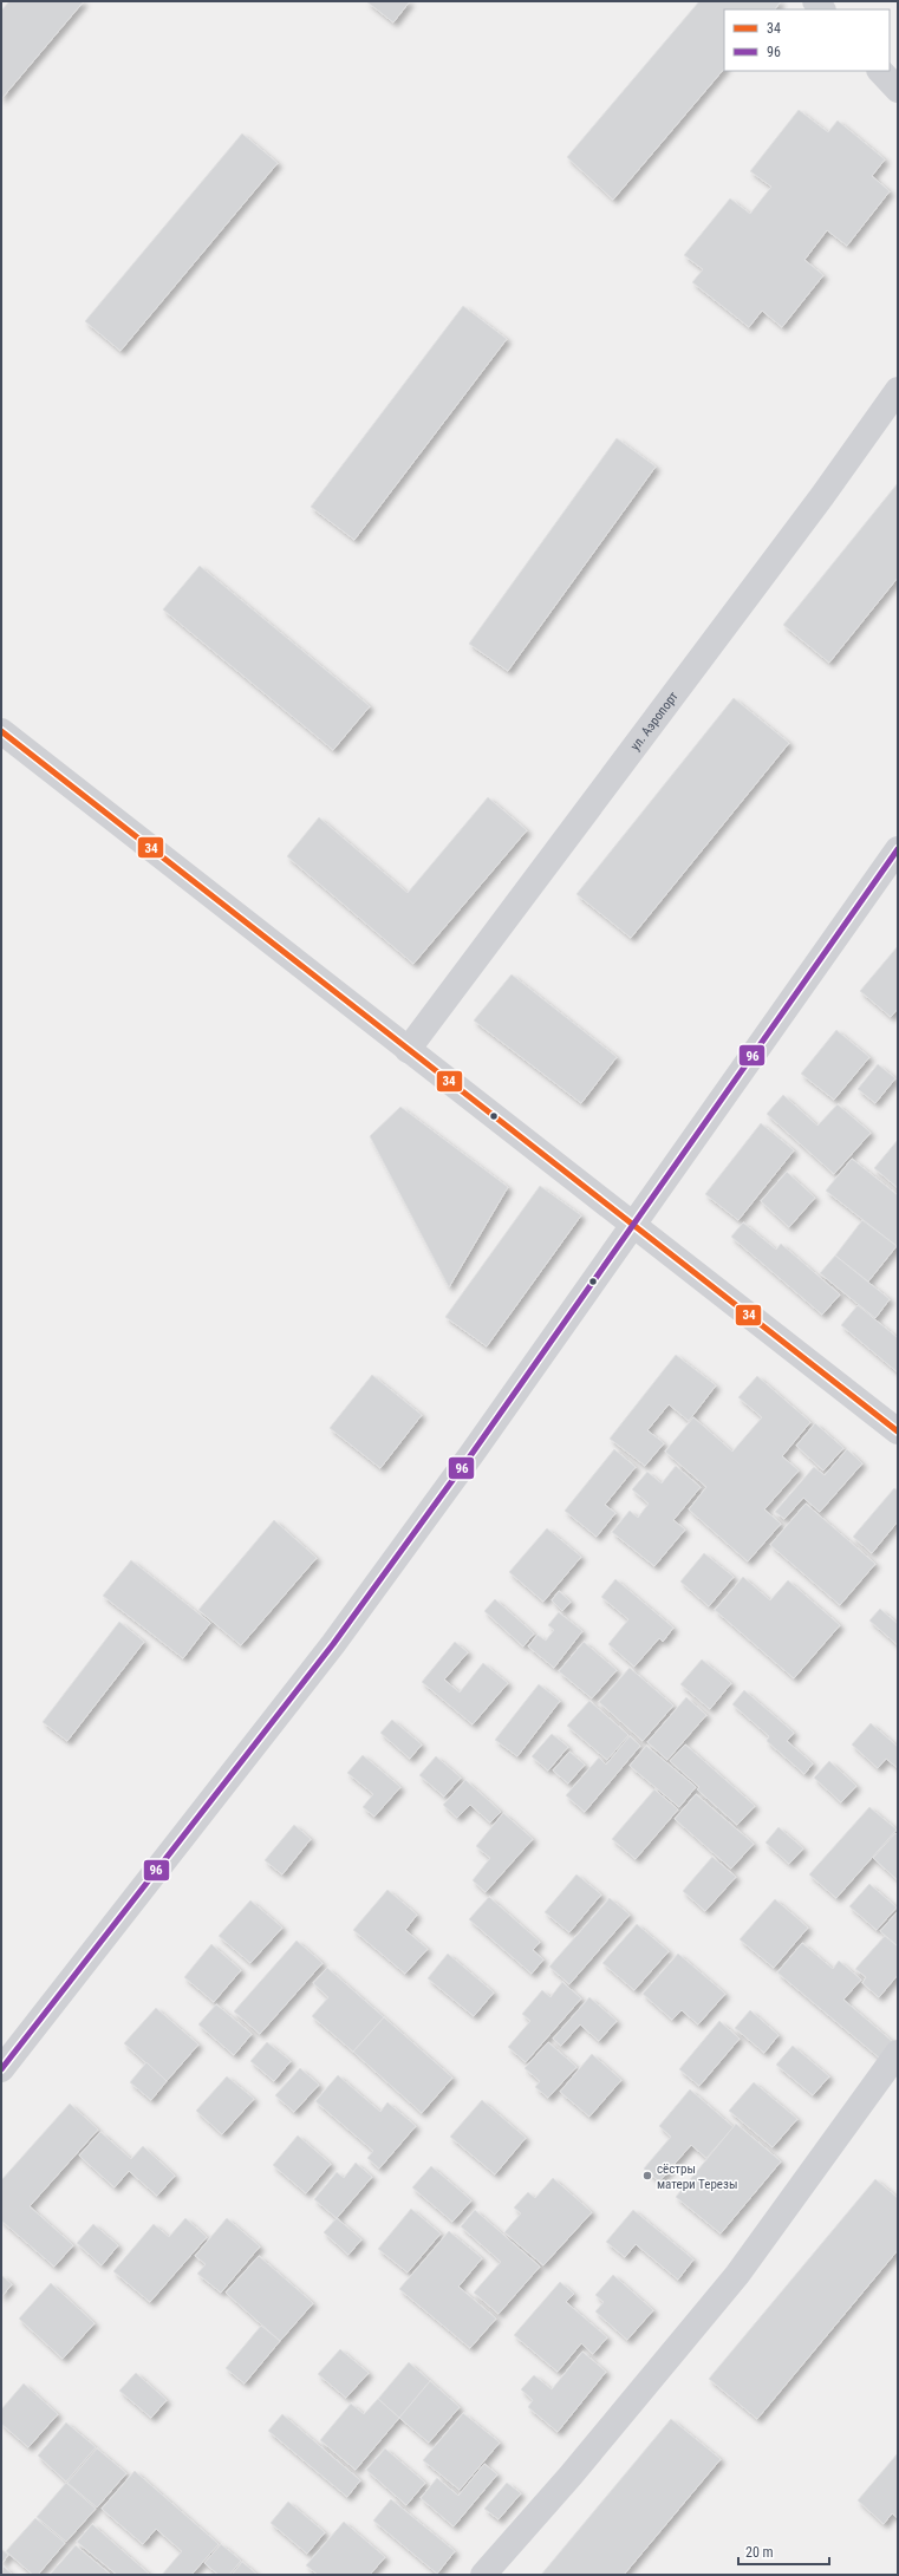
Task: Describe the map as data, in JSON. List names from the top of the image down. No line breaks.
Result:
{"streets":{"street":["ул. Аэропорт"]},"places":["сёстры матери Терезы"],"lines":["transit line 34","transit line 96"],"legend":["34","96"],"scale_bar":"20 m"}
